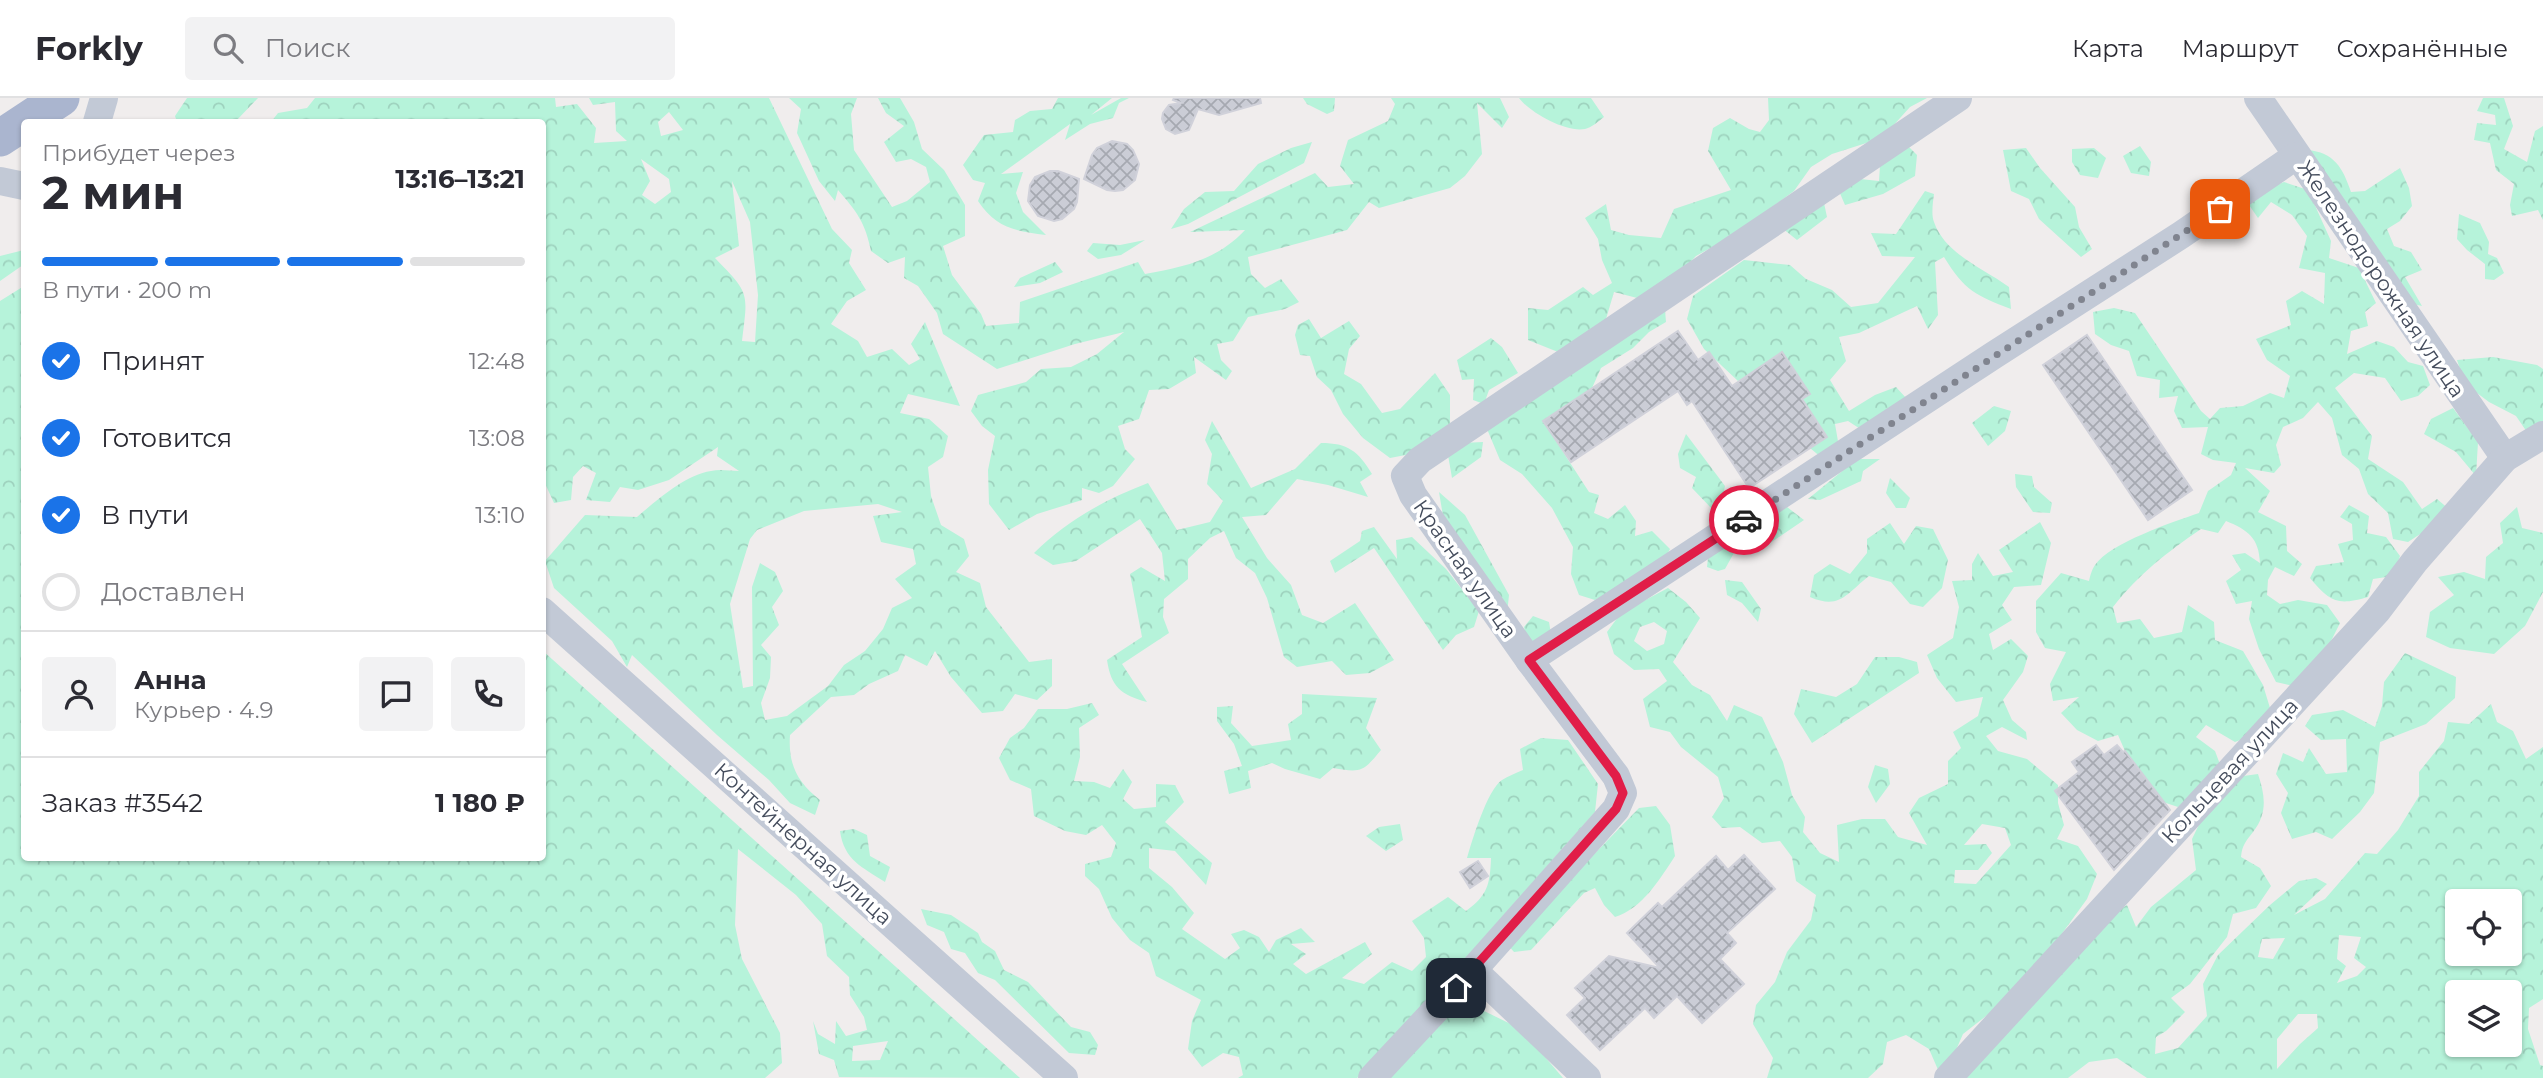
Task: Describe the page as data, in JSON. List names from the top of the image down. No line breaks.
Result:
{"streets":{"street":["Железнодорожная улица","Красная улица","Кольцевая улица","Контейнерная улица"]},"crossings":[["Железнодорожная улица","Кольцевая улица"]],"page":{"header":"Forkly","search":"Поиск","nav":["Карта","Маршрут","Сохранённые"],"heading":["2 мин","Прибудет через","13:16–13:21"],"panel":["Анна","Курьер · 4.9","Заказ #3542","1 180 ₽"],"bar":"В пути · 200 m","list":[["Принят","12:48"],["Готовится","13:08"],["В пути","13:10"],"Доставлен"]}}
